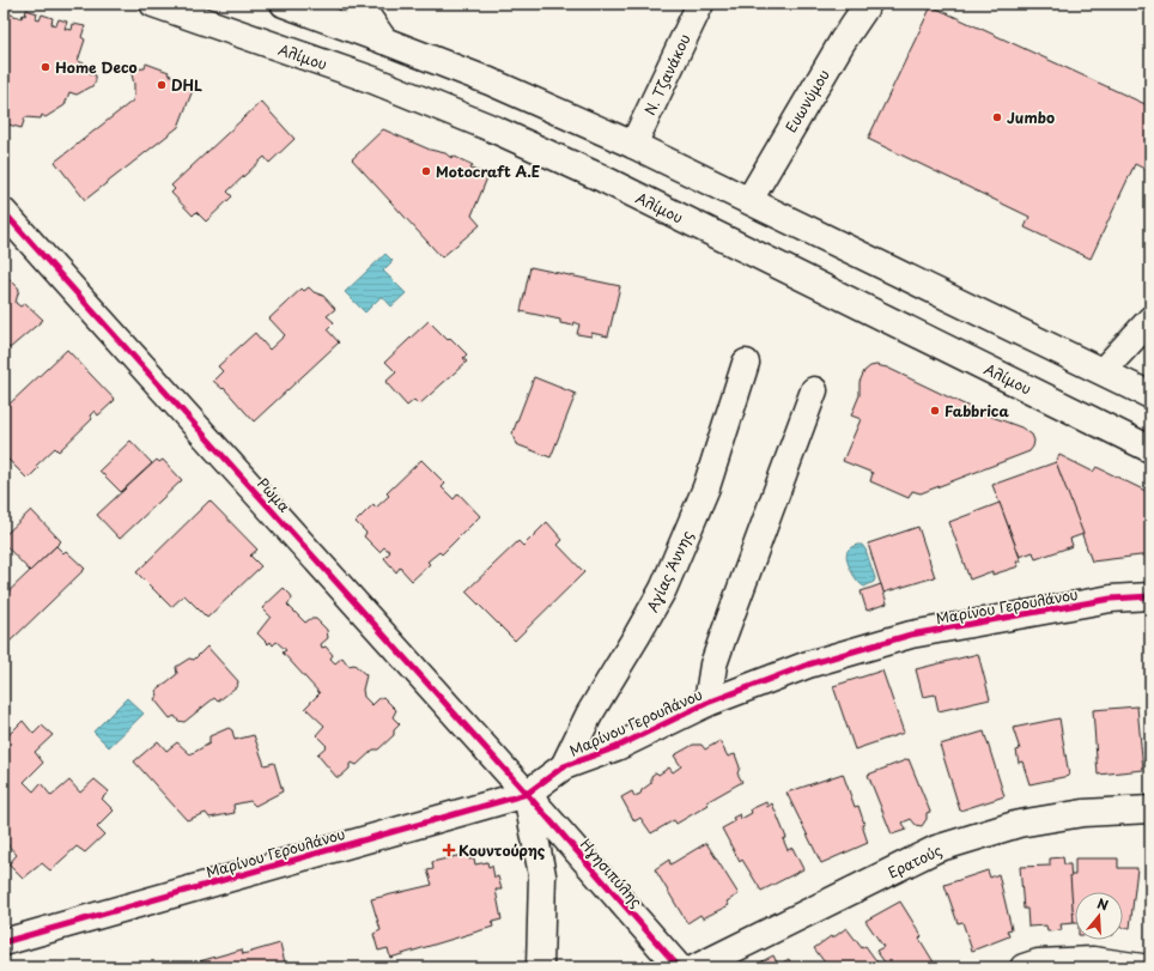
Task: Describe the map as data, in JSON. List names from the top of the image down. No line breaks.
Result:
{"streets":{"street":["Αλίμου","Ν. Τζανάκου","Ευωνύμου","Ρώμα","Αγίας Άννης","Μαρίνου Γερουλάνου","Ερατούς","Ηγησιπύλης"]},"crossings":[["Ρώμα","Μαρίνου Γερουλάνου"],["Ρώμα","Ηγησιπύλης"],["Αγίας Άννης","Μαρίνου Γερουλάνου"],["Μαρίνου Γερουλάνου","Ηγησιπύλης"]],"places":{"other":["Home Deco","DHL","Jumbo","Motocraft Α.Ε","Fabbrica"],"health":["Κουντούρης"]},"north":"top"}
